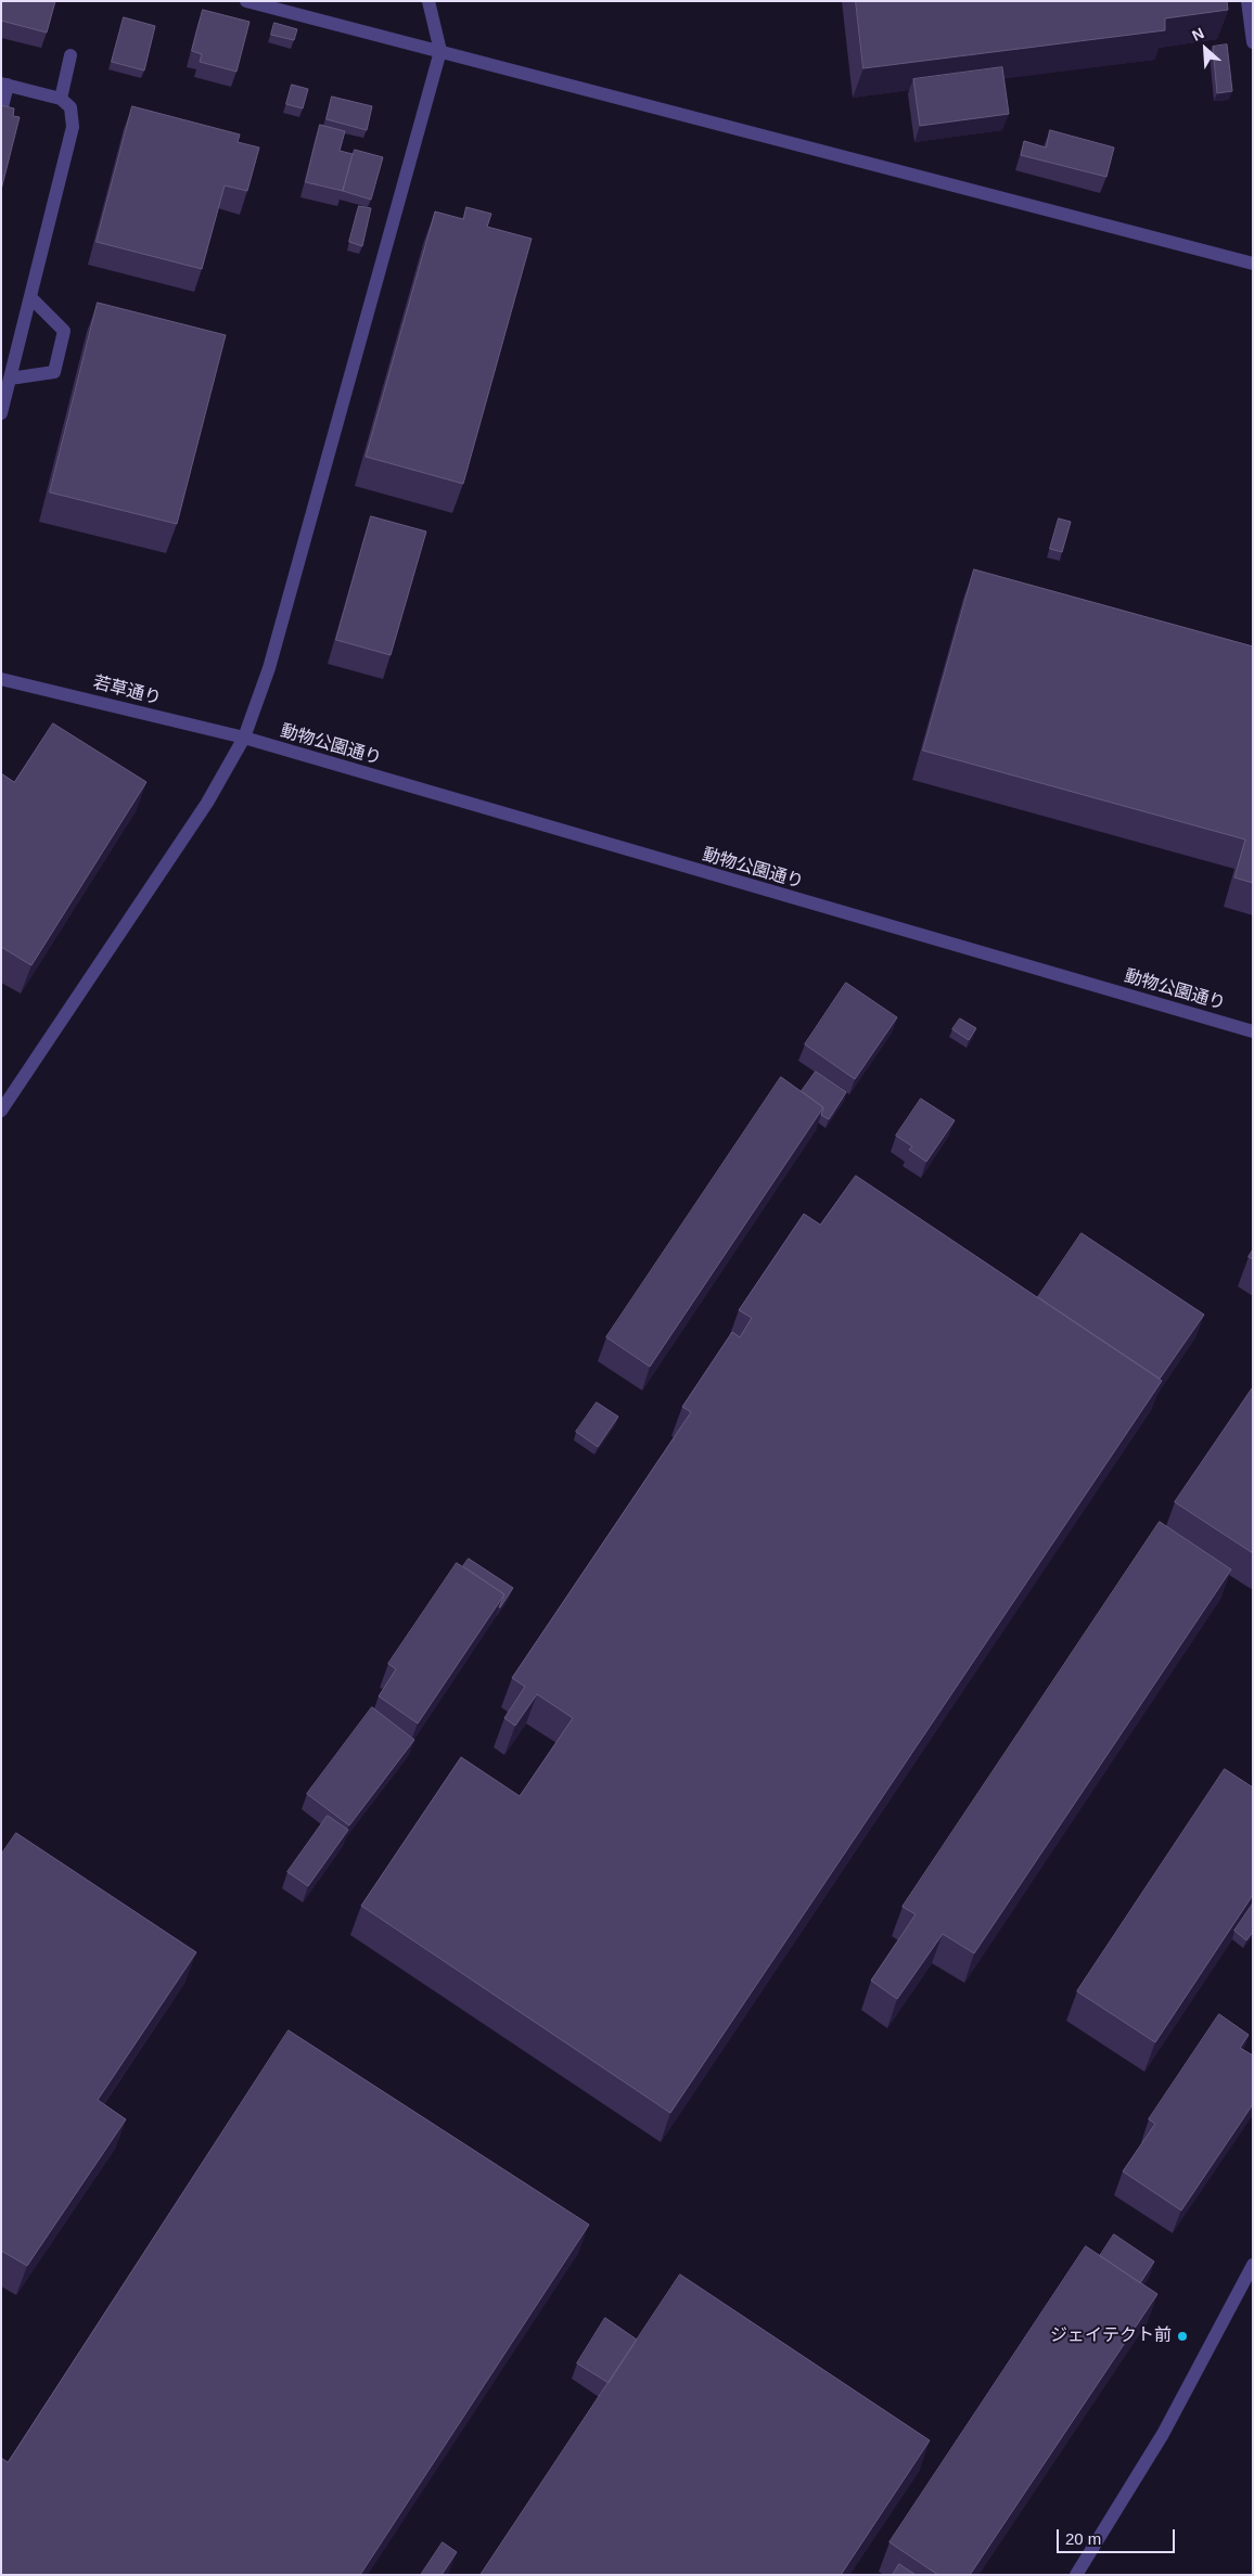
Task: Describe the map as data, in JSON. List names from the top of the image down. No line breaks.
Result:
{"streets":{"street":["若草通り","動物公園通り"]},"crossings":[["若草通り","動物公園通り"]],"places":["ジェイテクト前"],"scale_bar":"20 m","north":"top left"}
